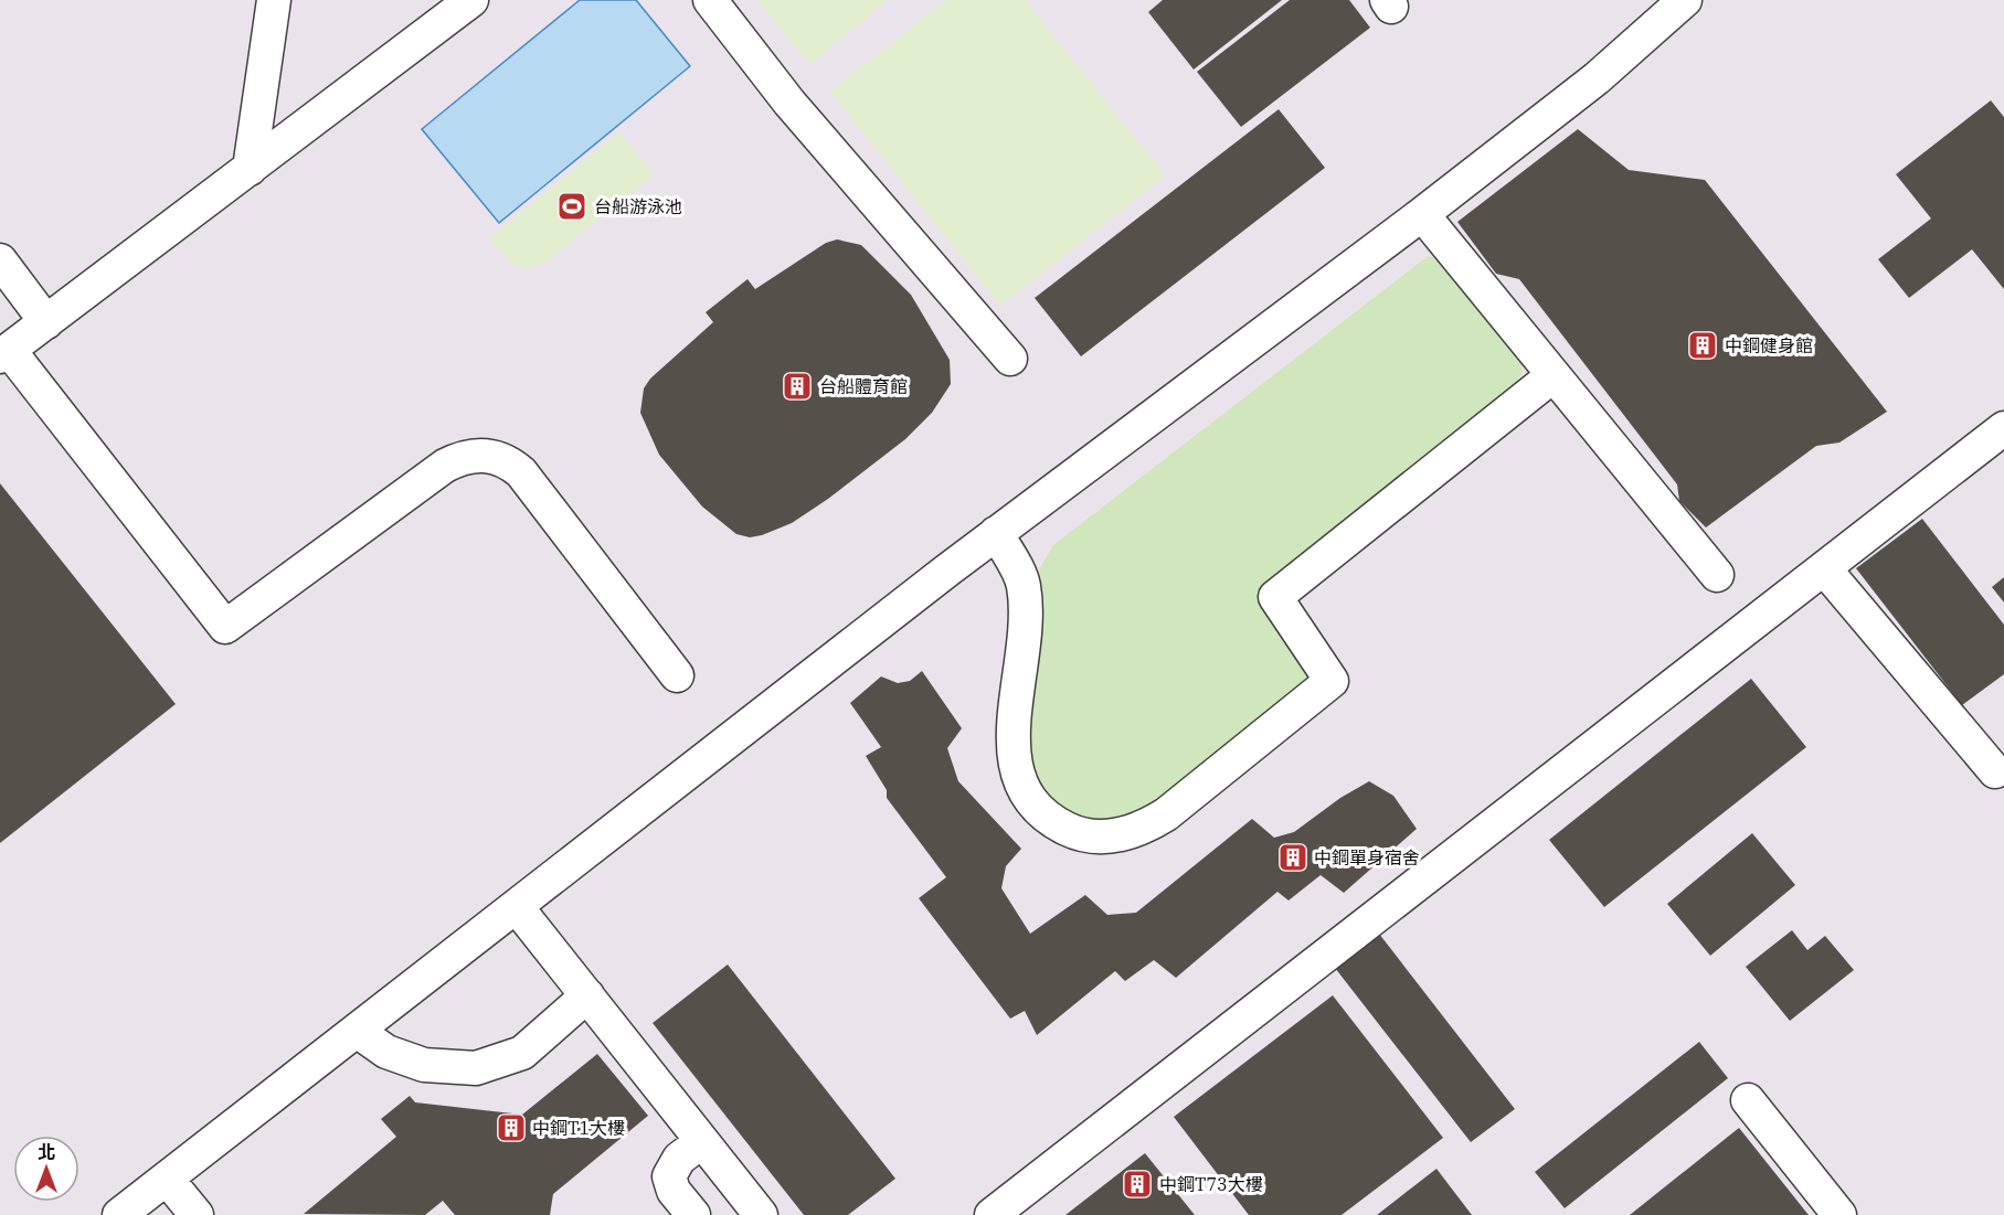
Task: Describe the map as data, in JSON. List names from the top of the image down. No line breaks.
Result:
{"places":{"sports":["台船游泳池"],"building":["中鋼健身館","台船體育館","中鋼單身宿舍","中鋼T1大樓","中鋼T73大樓"]},"north":"top"}
